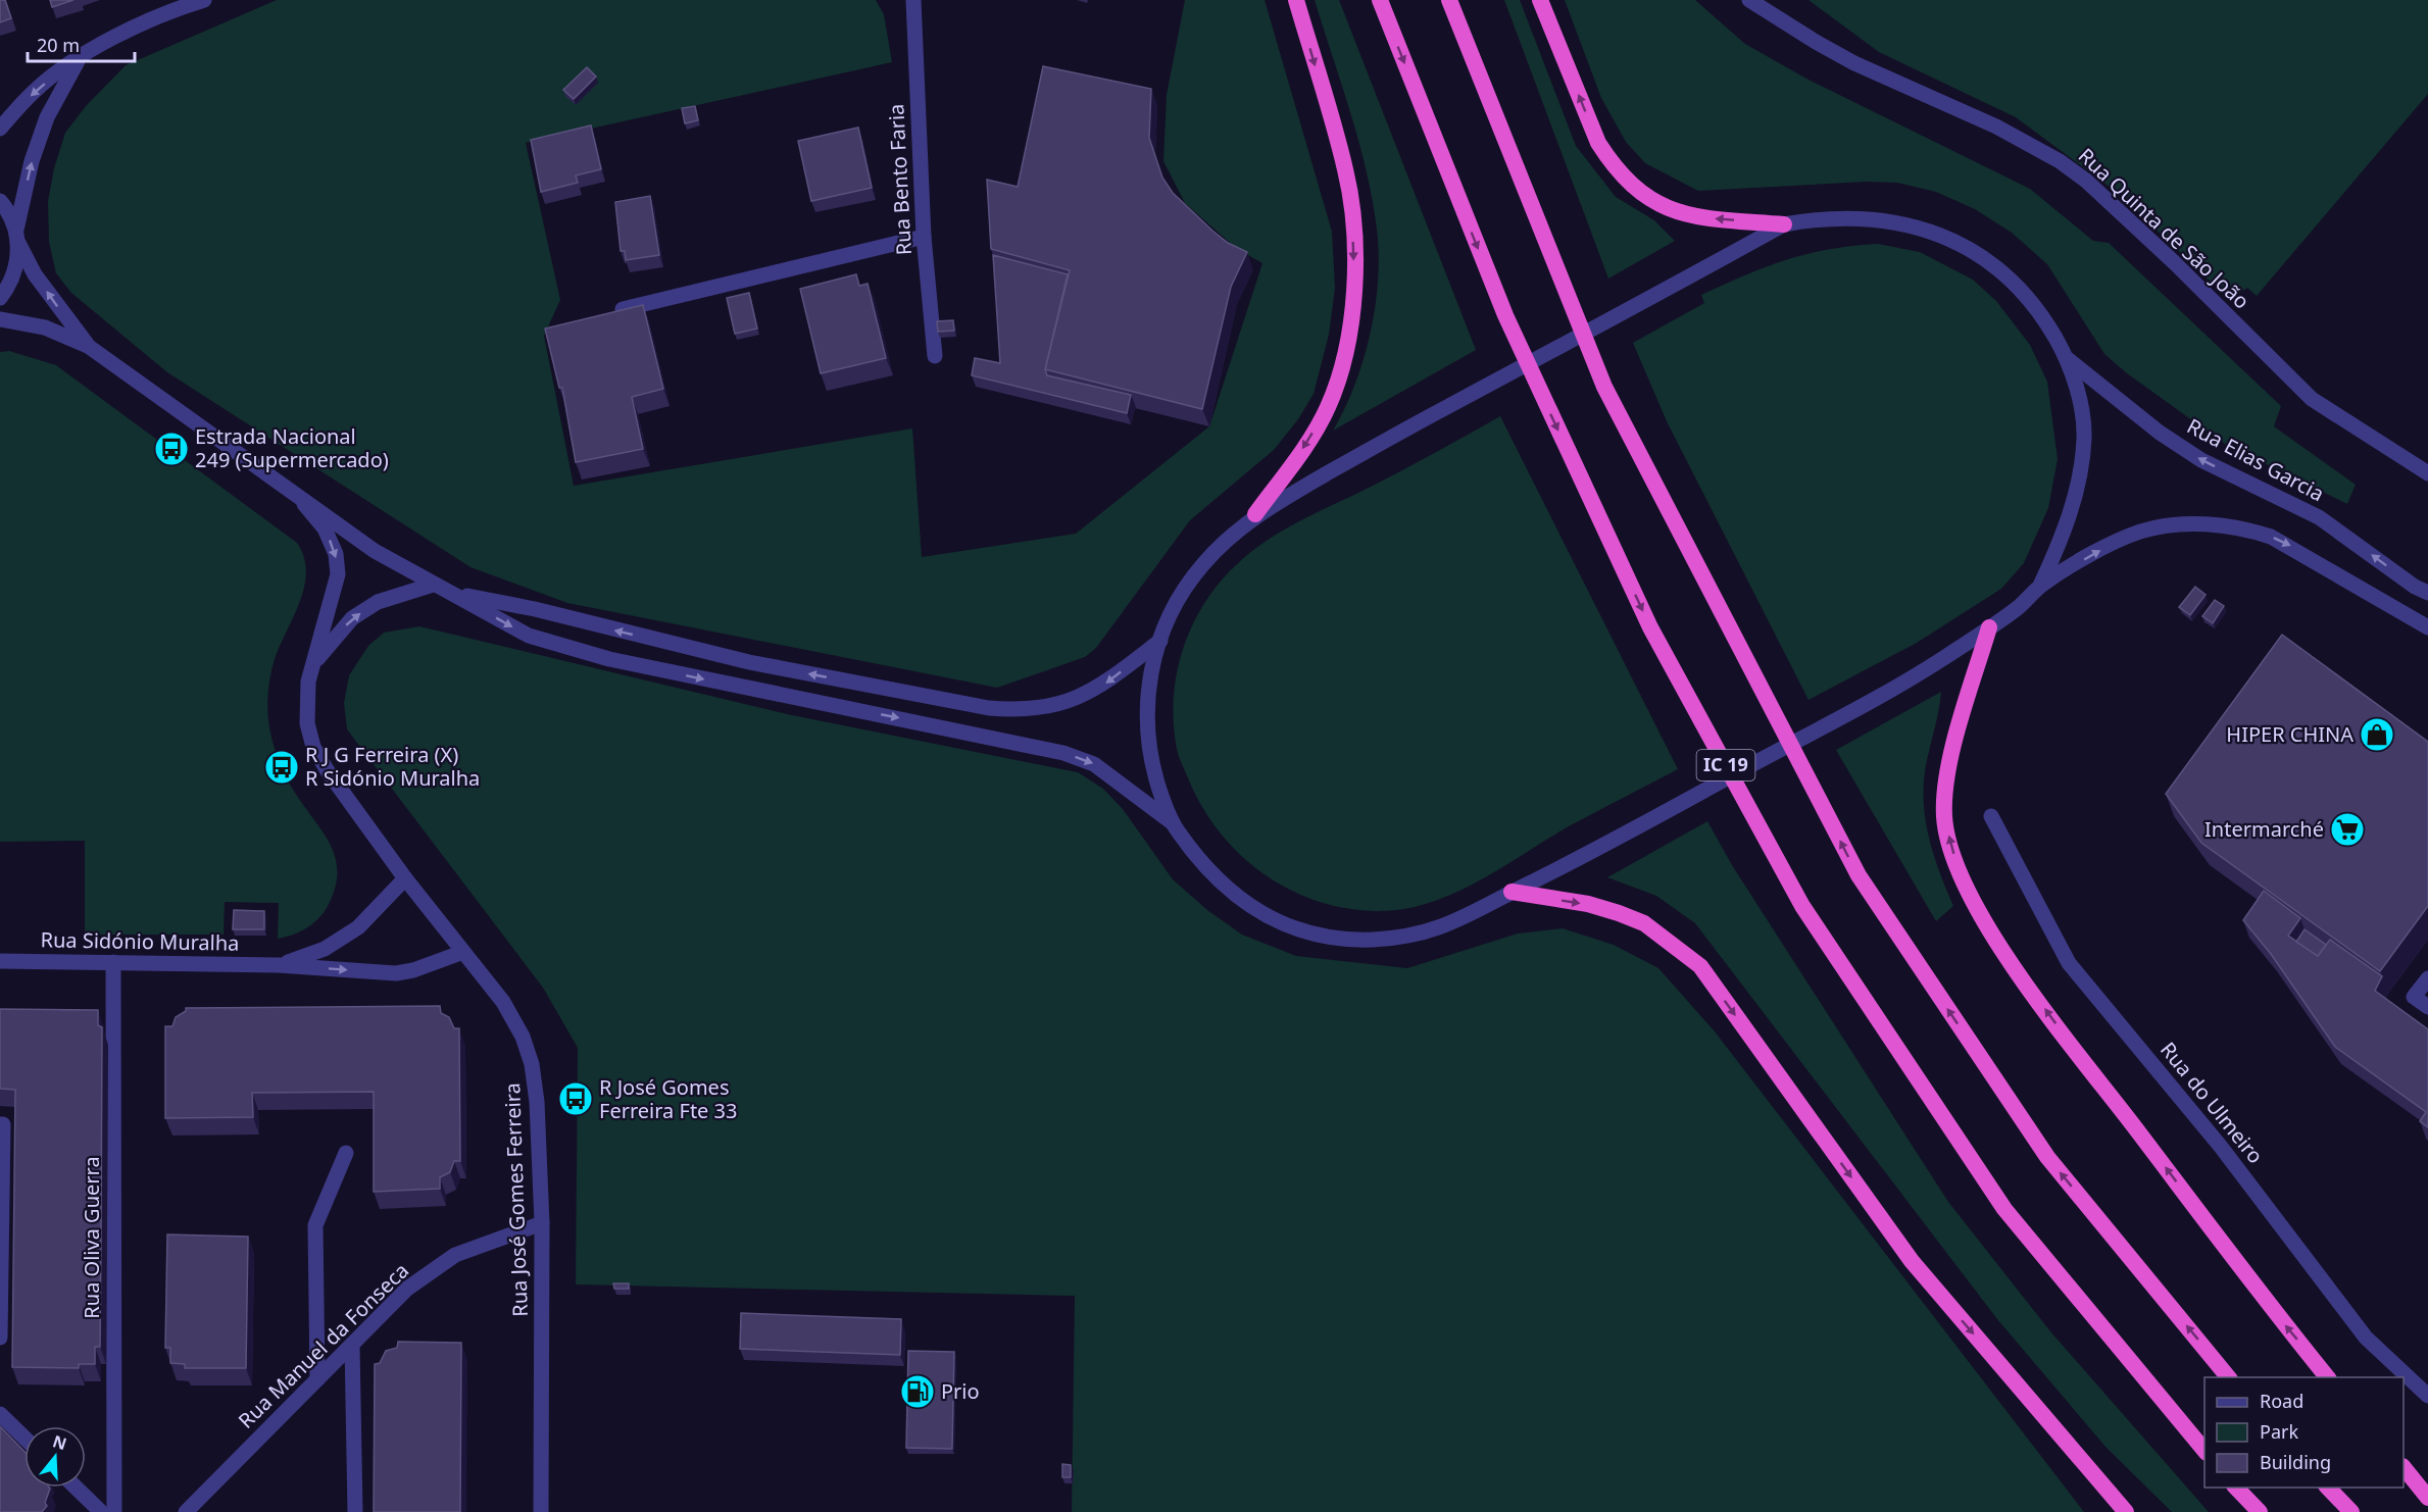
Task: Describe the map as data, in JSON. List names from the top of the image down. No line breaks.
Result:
{"streets":{"highway":["IC 19"],"street":["Rua Bento Faria","Rua Quinta de São João","Rua Elias Garcia","Rua Sidónio Muralha","Rua do Ulmeiro","Rua José Gomes Ferreira","Rua Oliva Guerra","Rua Manuel da Fonseca"]},"crossings":[["Rua Sidónio Muralha","Rua José Gomes Ferreira"],["Rua Sidónio Muralha","Rua Oliva Guerra"],["Rua José Gomes Ferreira","Rua Manuel da Fonseca"]],"places":{"bus stop":["Estrada Nacional 249 (Supermercado)","R J G Ferreira (X) R Sidónio Muralha","R José Gomes Ferreira Fte 33"],"shop":["HIPER CHINA"],"supermarket":["Intermarché"],"fuel station":["Prio"]},"legend":["Road","Park","Building"],"scale_bar":"20 m","north":"top"}
